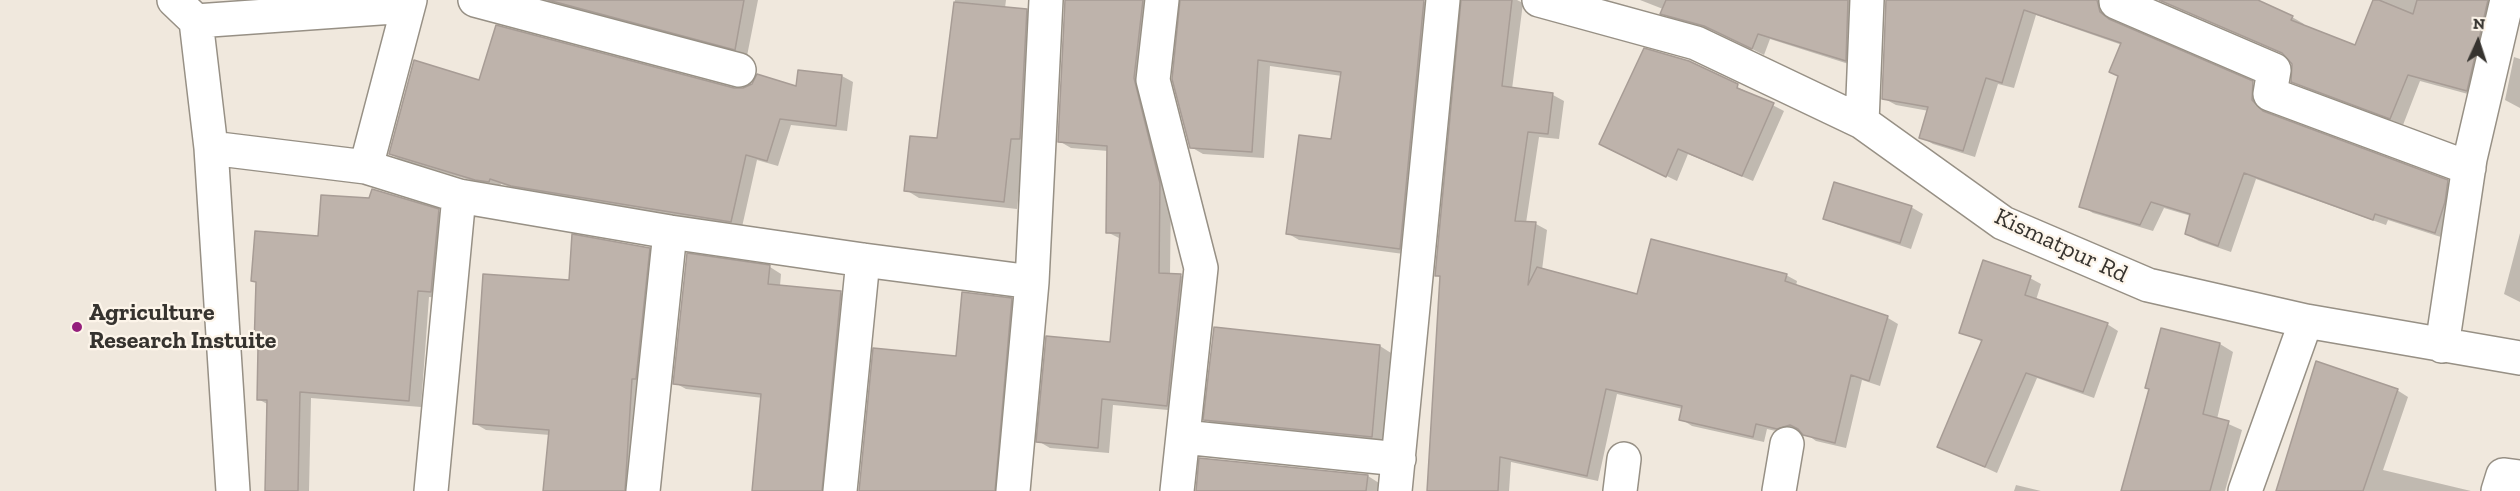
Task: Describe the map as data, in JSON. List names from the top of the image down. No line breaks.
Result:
{"streets":{"street":["Kismatpur Rd"]},"places":["Agriculture Research Instuite"],"north":"top"}
